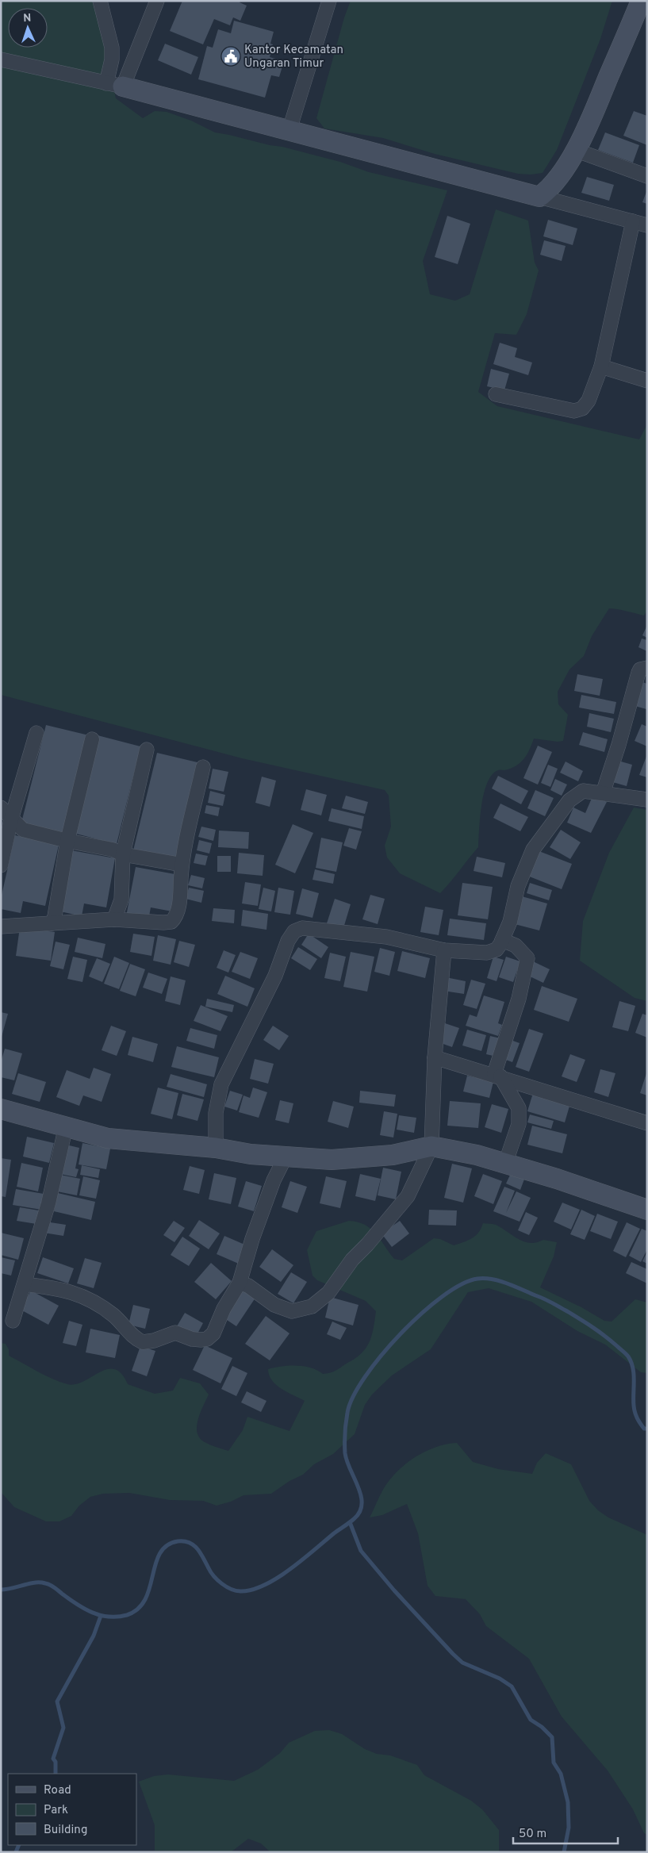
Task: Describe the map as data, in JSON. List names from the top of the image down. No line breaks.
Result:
{"places":{"public building":["Kantor Kecamatan Ungaran Timur"]},"legend":["Road","Park","Building"],"scale_bar":"50 m","north":"top"}
